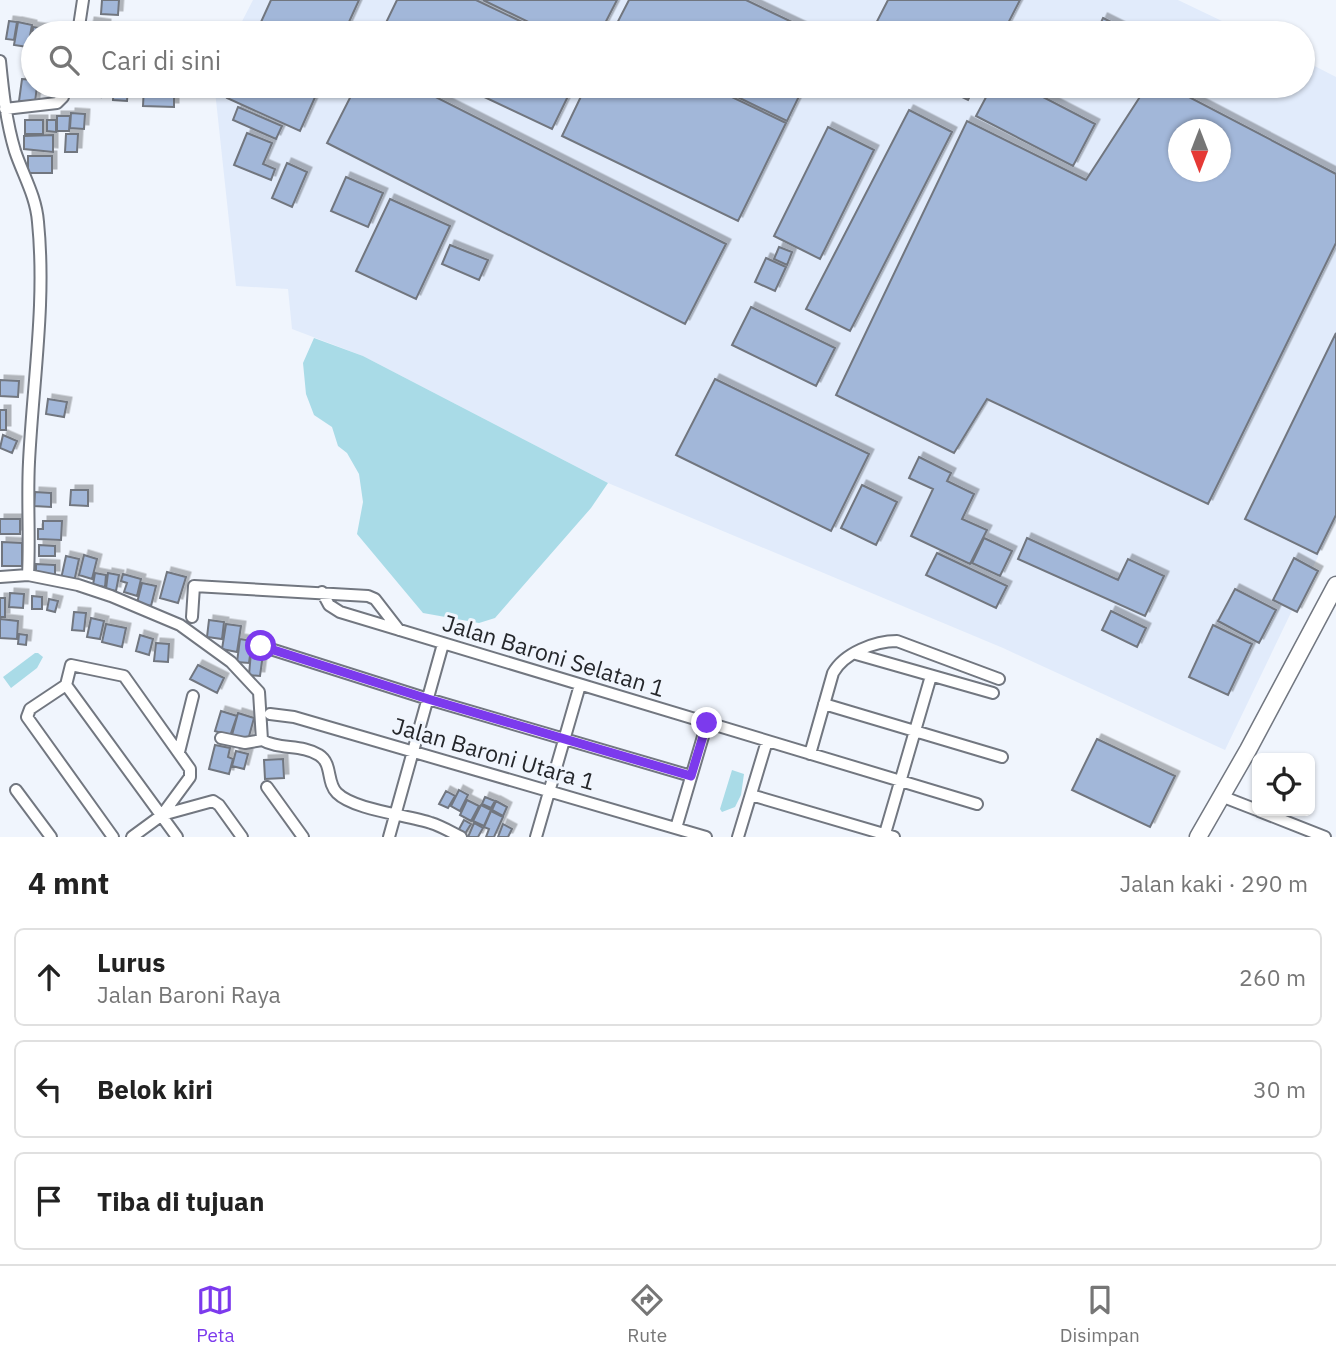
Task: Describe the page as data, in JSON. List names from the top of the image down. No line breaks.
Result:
{"streets":{"street":["Jalan Baroni Selatan 1","Jalan Baroni Utara 1"]},"north":"bottom","page":{"search":"Cari di sini","heading":["4 mnt","Jalan kaki · 290 m"],"list":[["Lurus","Jalan Baroni Raya","260 m"],["Belok kiri","30 m"],"Tiba di tujuan"],"nav":["Peta","Rute","Disimpan"]}}
